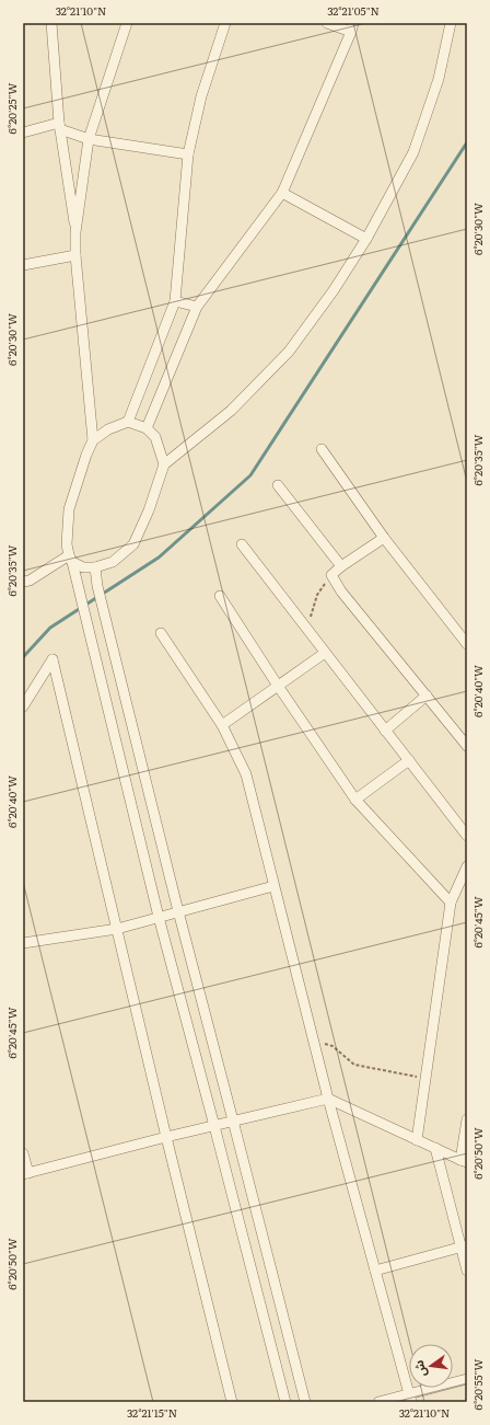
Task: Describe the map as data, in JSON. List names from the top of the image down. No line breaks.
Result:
{"north":"left","coordinates":["32°21'10\"N","32°21'05\"N","6°20'25\"W","6°20'30\"W","6°20'35\"W","6°20'40\"W","6°20'45\"W","6°20'50\"W","6°20'55\"W","32°21'15\"N"]}
